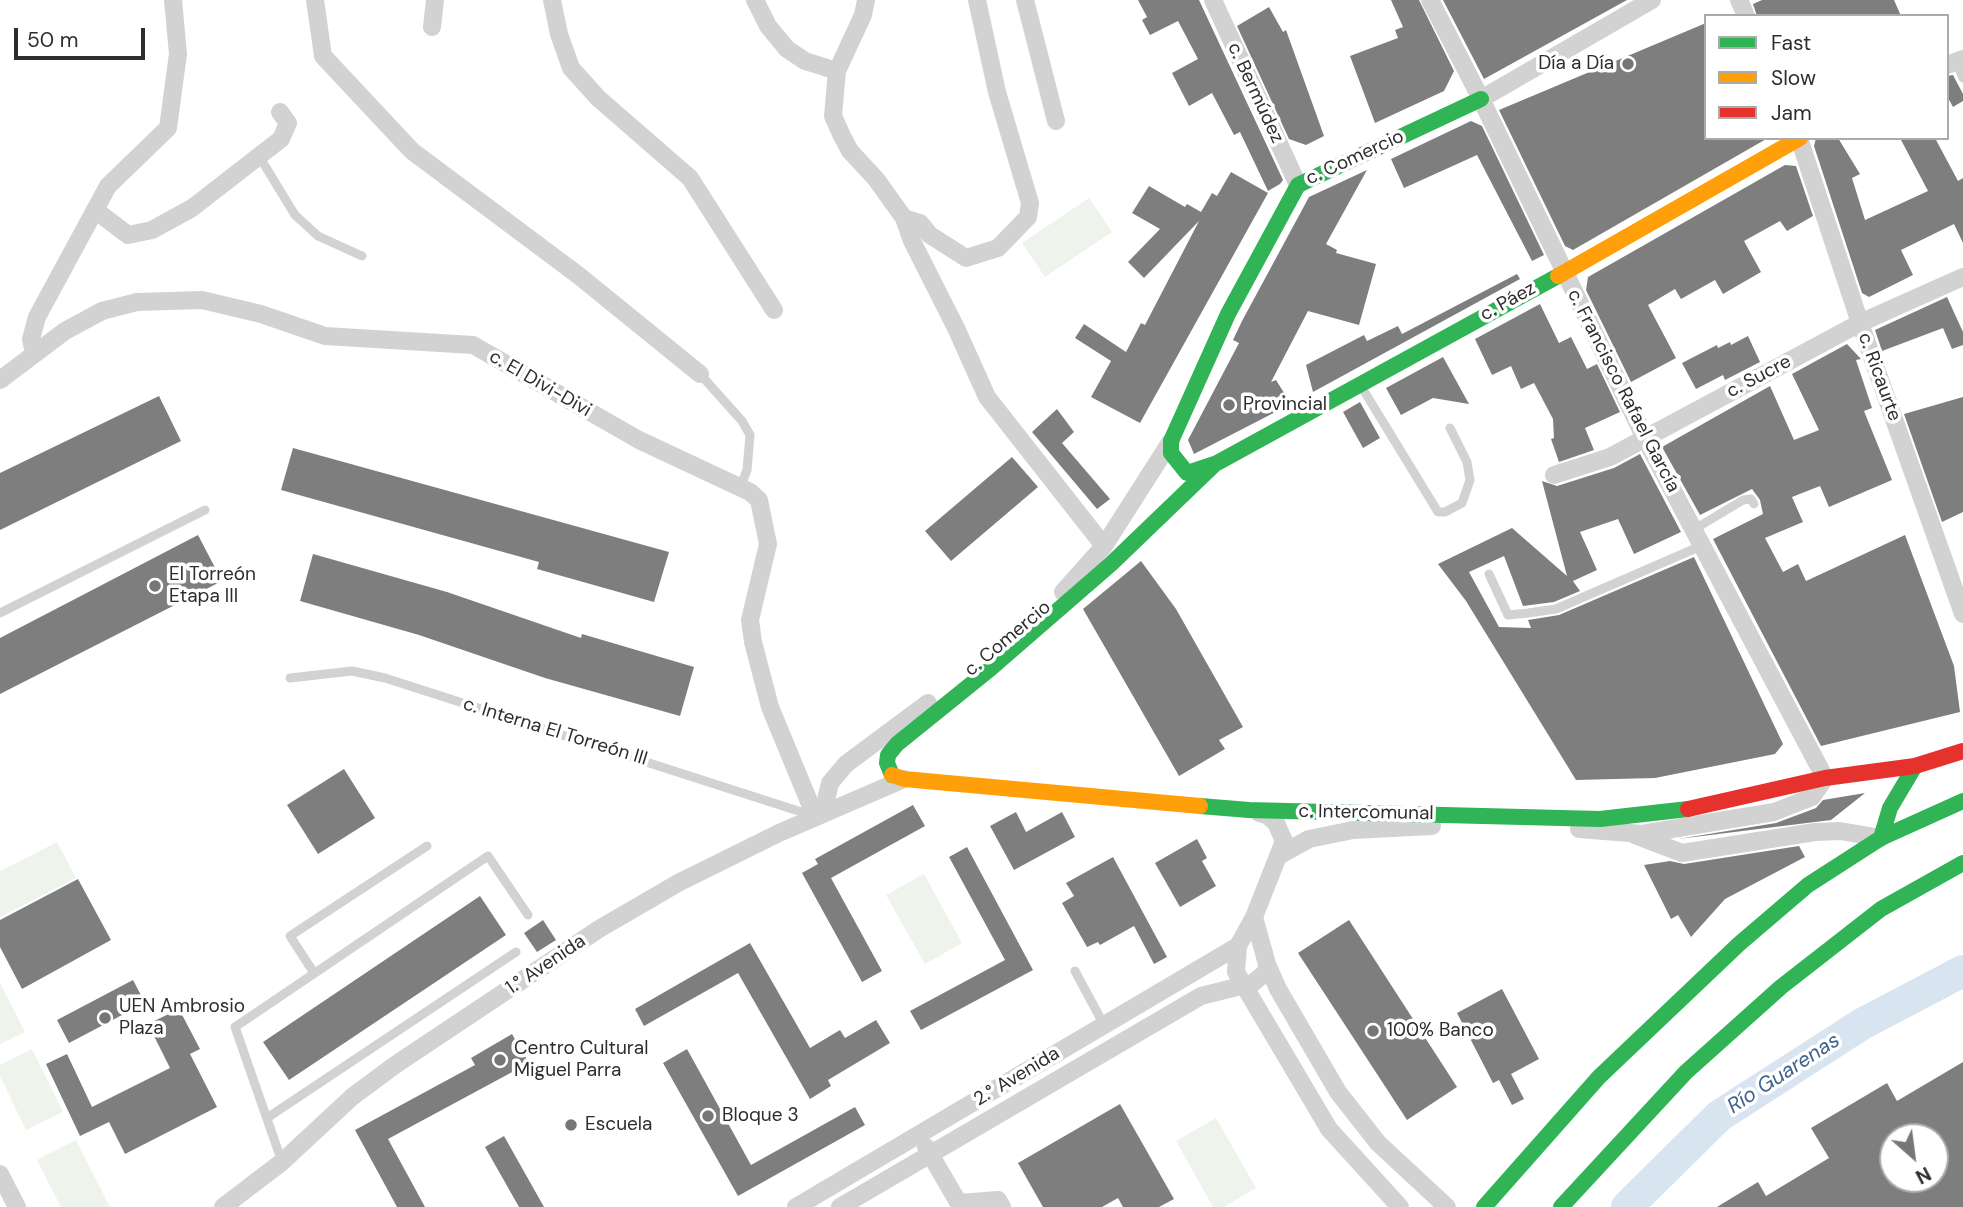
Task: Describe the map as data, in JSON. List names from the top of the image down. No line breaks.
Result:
{"streets":{"street":["c. Bermúdez","c. Comercio","c. Páez","c. Sucre","c. Ricaurte","c. El Divi-Divi","c. Francisco Rafael García","c. Intercomunal","1.° Avenida","2.° Avenida"],"lane":["c. Interna El Torreón III"]},"crossings":[["c. Bermúdez","c. Comercio"],["c. Comercio","c. El Divi-Divi"],["c. Comercio","c. Francisco Rafael García"],["c. Comercio","c. Interna El Torreón III"],["c. Comercio","1.° Avenida"],["c. Páez","c. Francisco Rafael García"],["c. Sucre","c. Ricaurte"],["c. Sucre","c. Francisco Rafael García"],["c. El Divi-Divi","c. Interna El Torreón III"],["c. El Divi-Divi","1.° Avenida"],["c. Francisco Rafael García","c. Intercomunal"],["c. Interna El Torreón III","1.° Avenida"],["c. Intercomunal","1.° Avenida"]],"water":["Río Guarenas"],"places":["Día a Día","Provincial","El Torreón Etapa III","UEN Ambrosio Plaza","100% Banco","Centro Cultural Miguel Parra","Bloque 3","Escuela"],"legend":["Fast","Slow","Jam"],"scale_bar":"50 m","north":"bottom right"}
